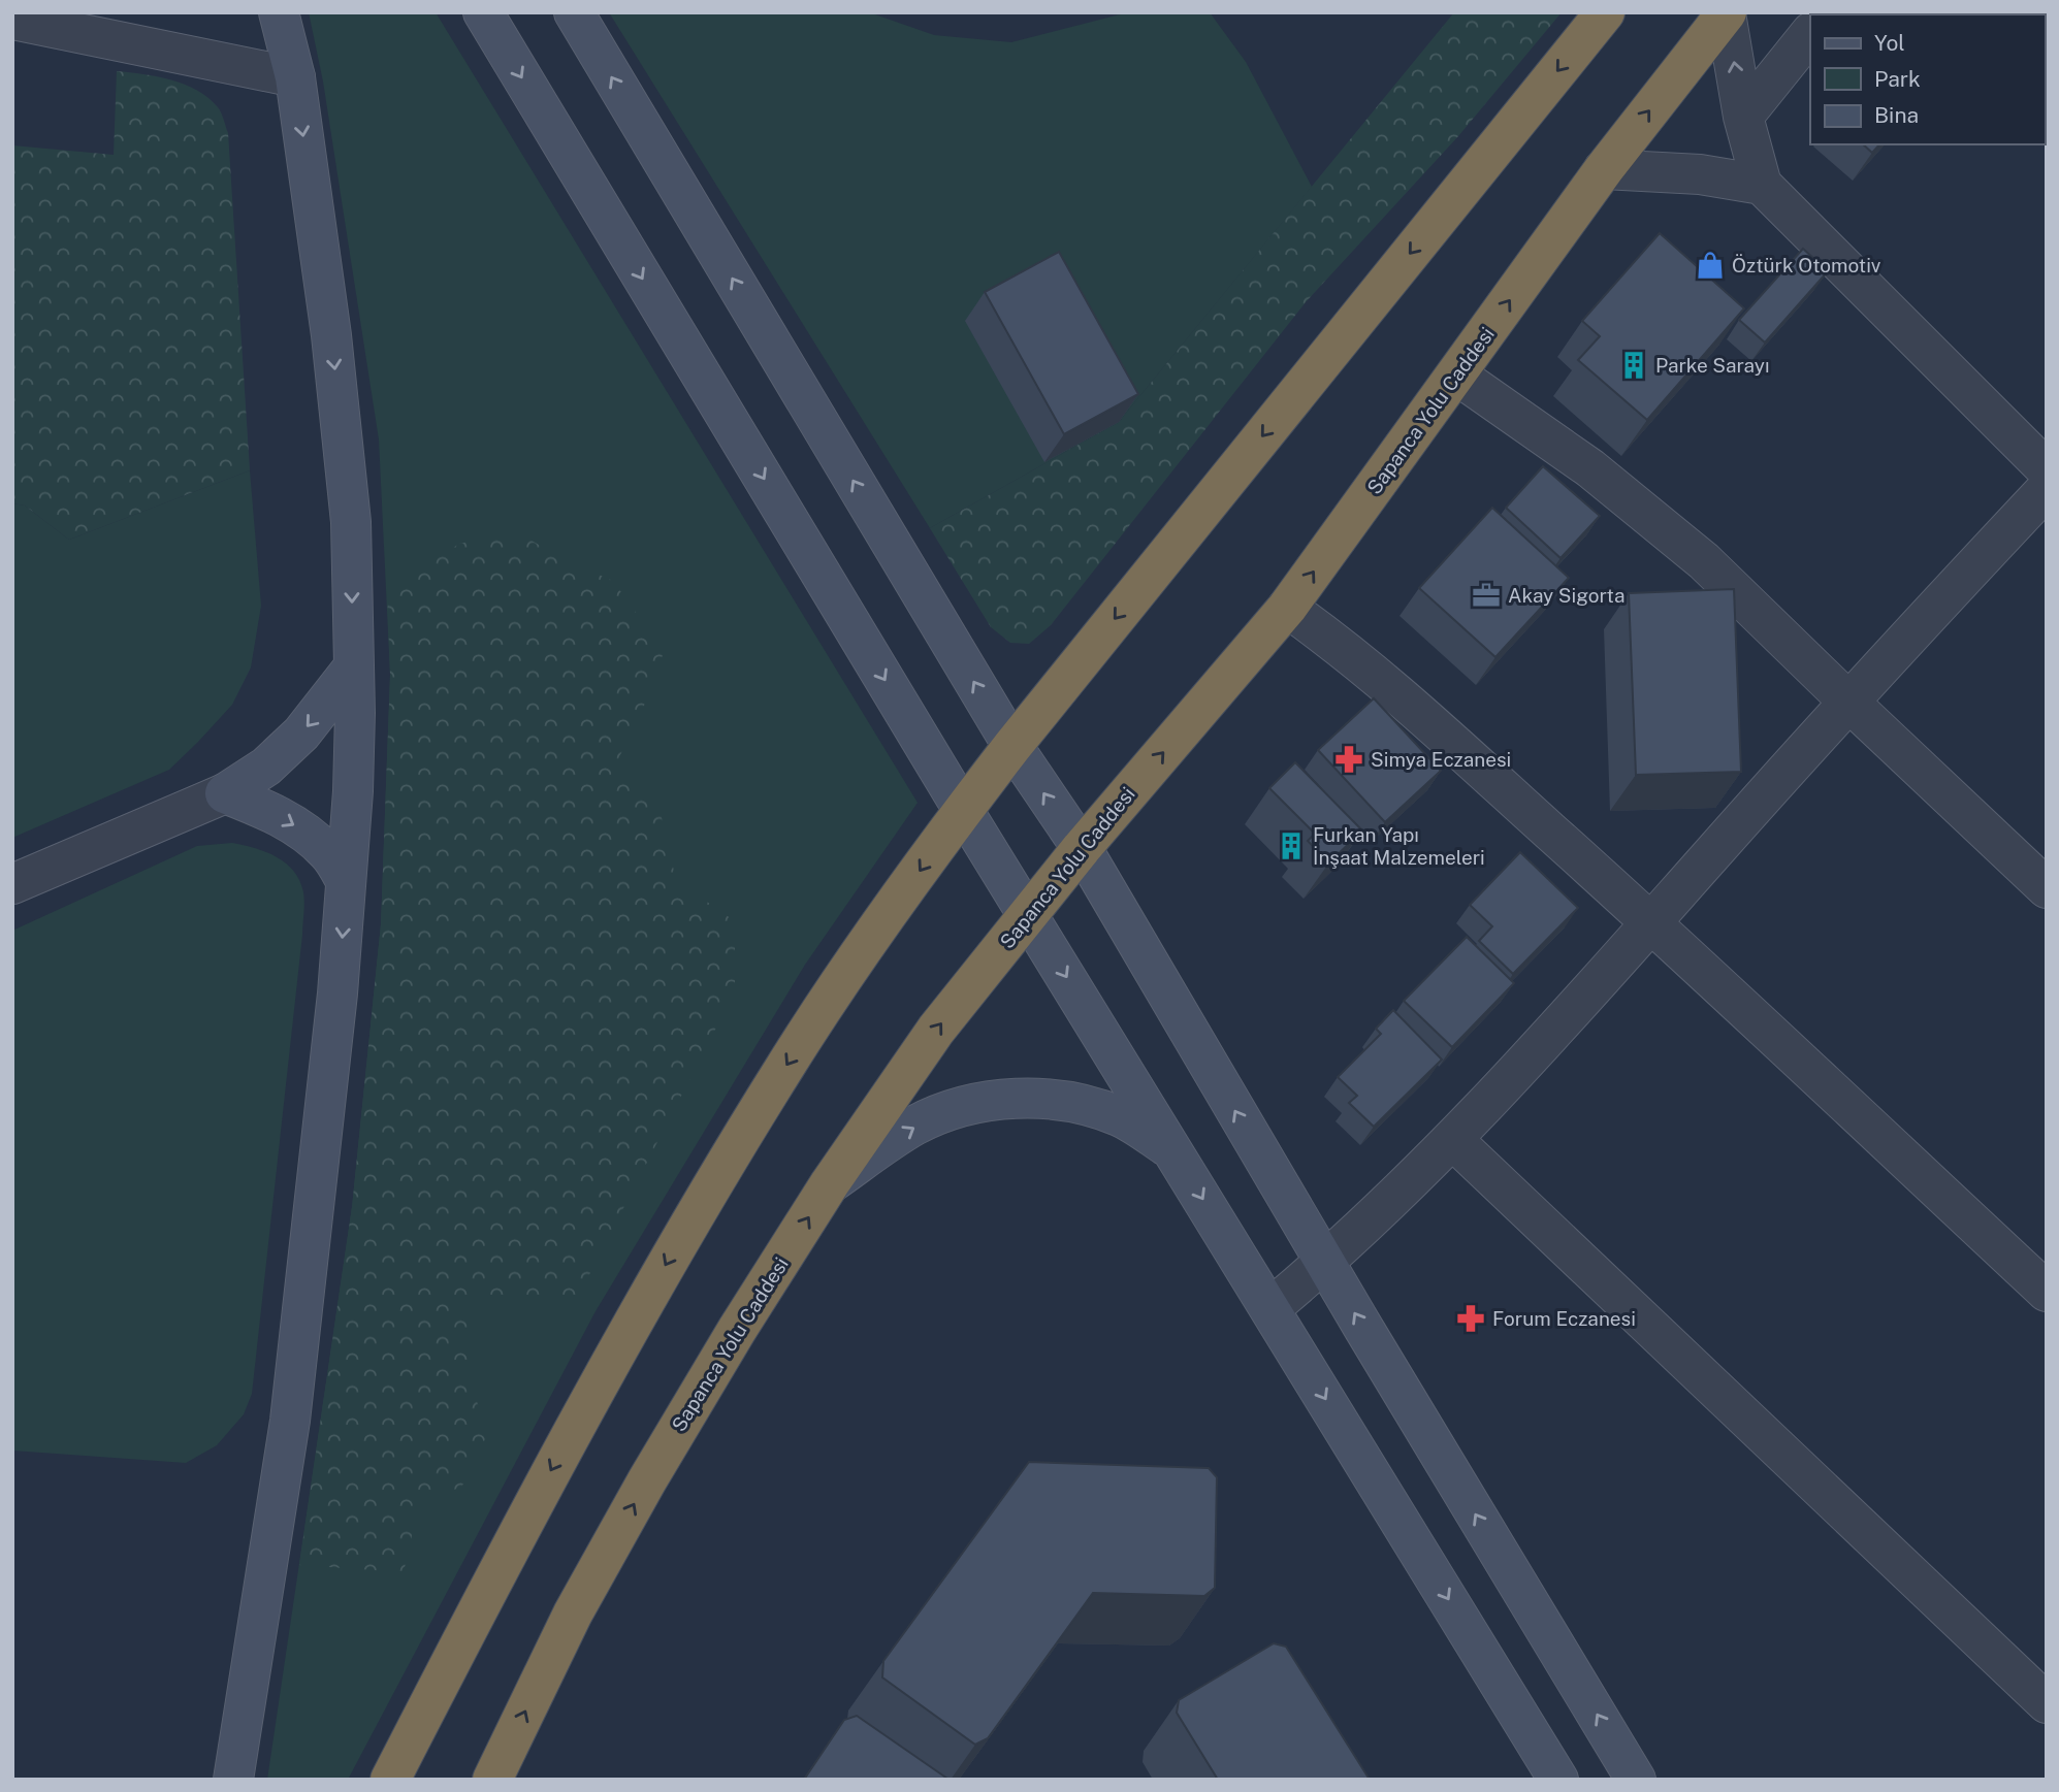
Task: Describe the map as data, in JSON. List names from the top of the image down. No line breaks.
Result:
{"streets":{"highway":["Sapanca Yolu Caddesi"]},"places":{"shop":["Öztürk Otomotiv"],"building":["Parke Sarayı","Furkan Yapı İnşaat Malzemeleri"],"office":["Akay Sigorta"],"pharmacy":["Simya Eczanesi","Forum Eczanesi"]},"legend":["Yol","Park","Bina"]}
